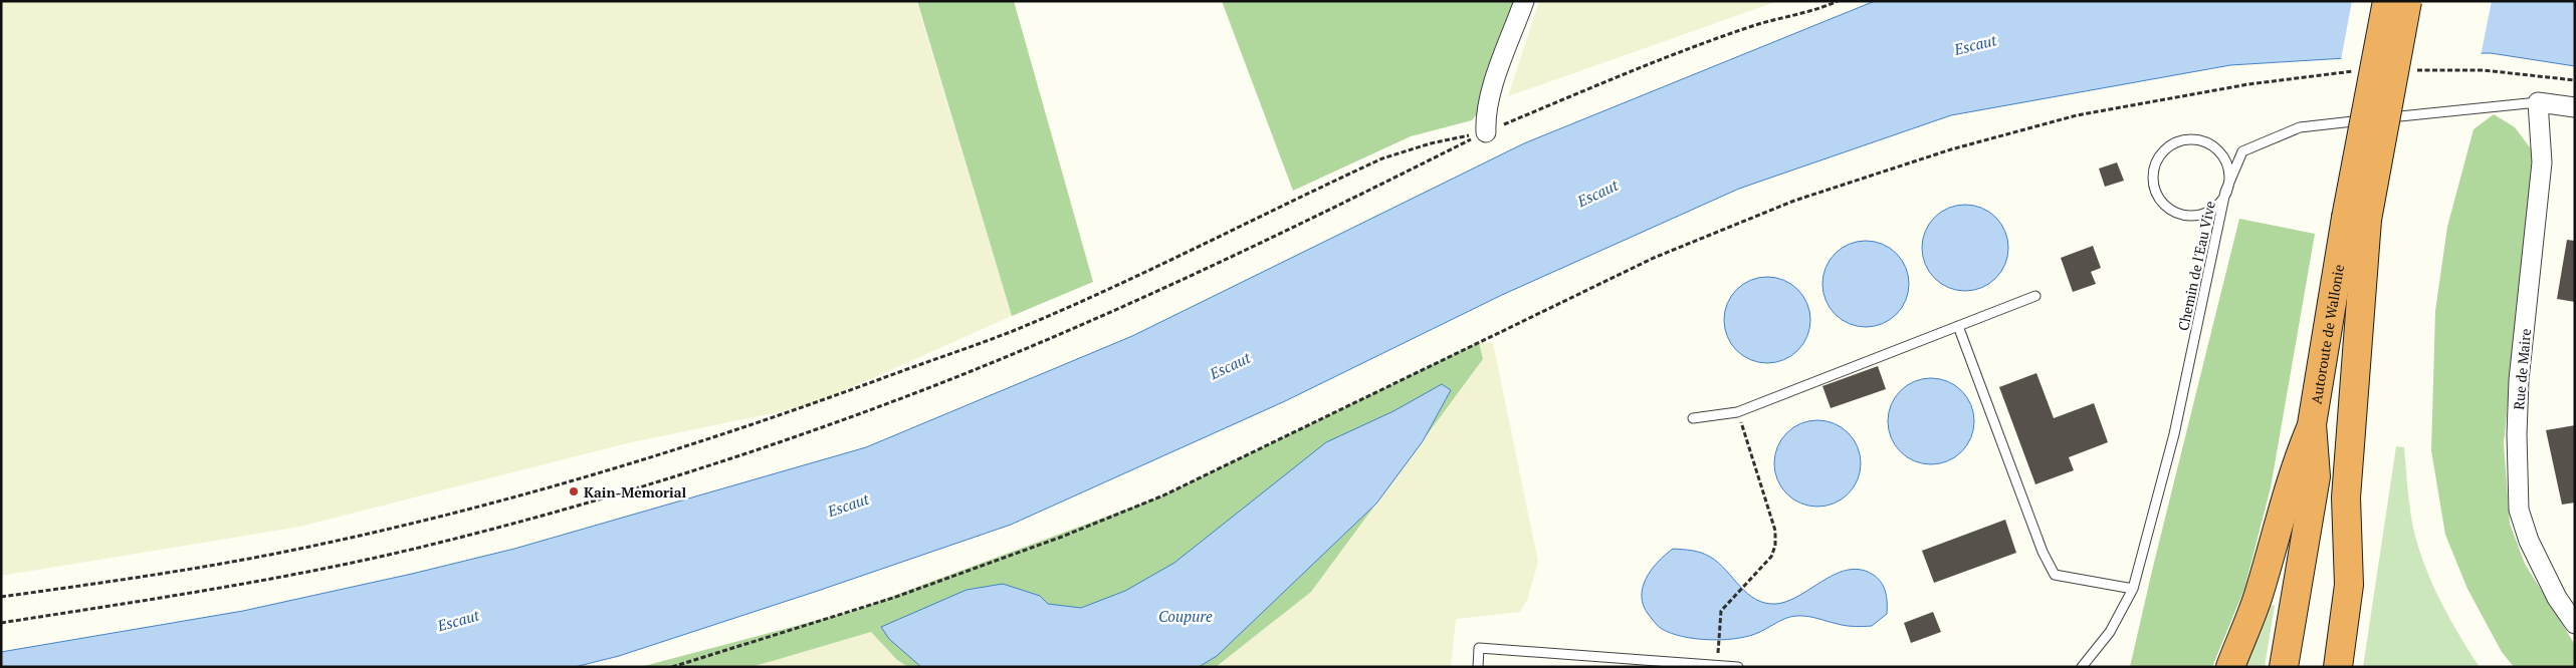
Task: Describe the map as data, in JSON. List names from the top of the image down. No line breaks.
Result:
{"streets":{"highway":["Autoroute de Wallonie"],"street":["Rue de Maire"],"lane":["Chemin de l'Eau Vive"]},"crossings":[["Chemin de l'Eau Vive","Rue de Maire"]],"water":["Escaut","Coupure"],"places":["Kain-Memorial"]}
